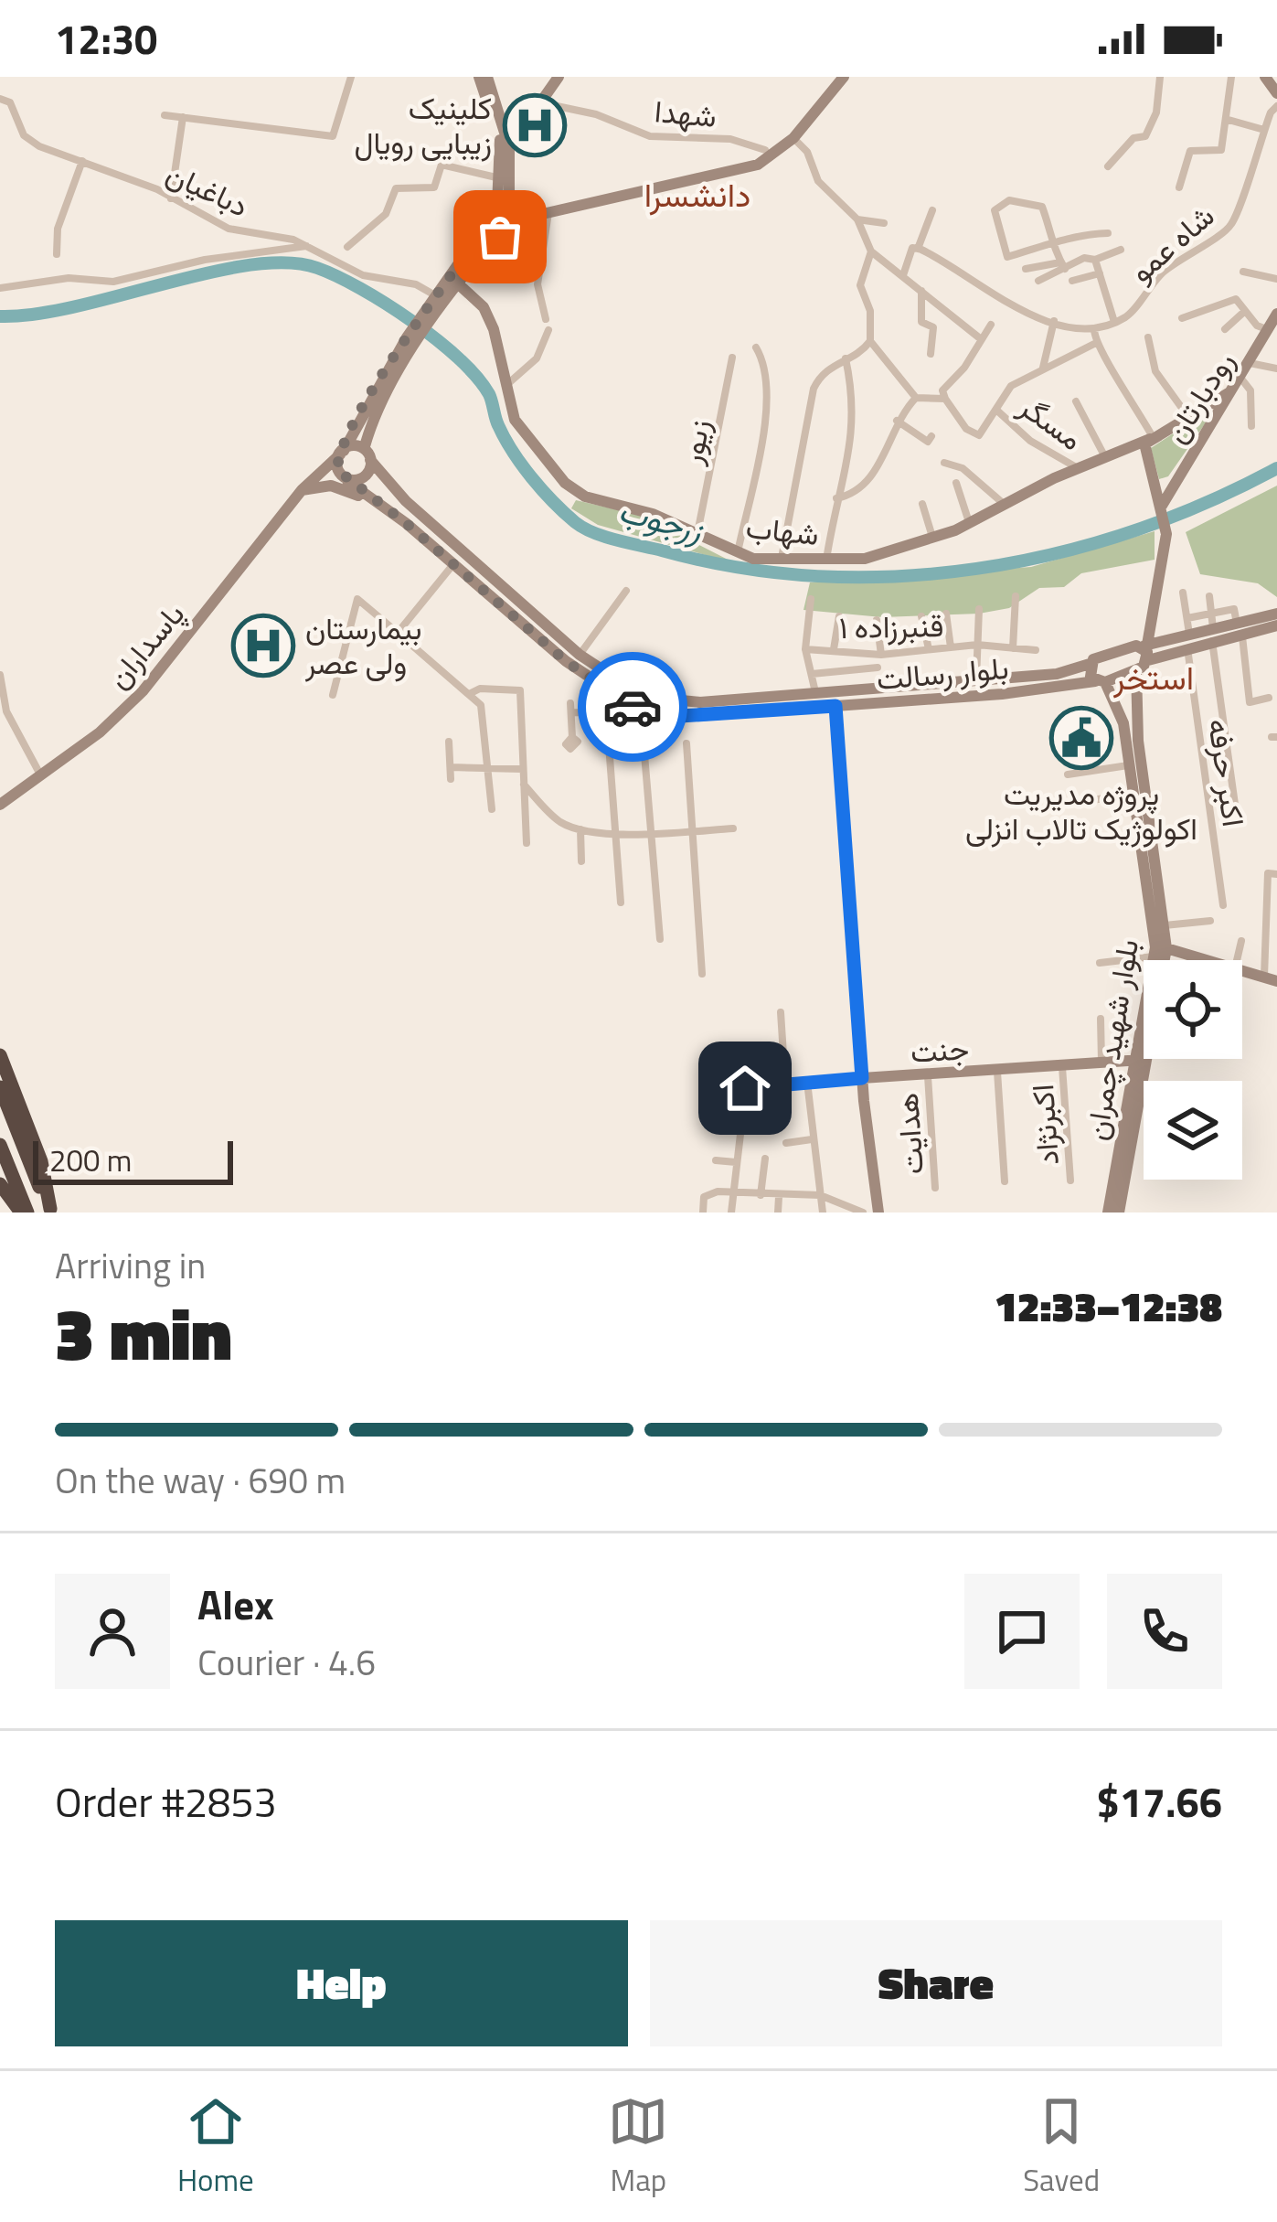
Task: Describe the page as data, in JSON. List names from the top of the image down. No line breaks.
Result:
{"streets":{"main road":["رودبارتان","شهاب","پاسداران","بلوار رسالت","بلوار شهید چمران","جنت"],"street":["شهدا","دباغیان","شاه عمو","مسگر","زیور","قنبرزاده ۱","اکبر حرفه","اکبرنژاد","هدایت"]},"crossings":[["رودبارتان","شهاب"],["رودبارتان","بلوار رسالت"],["مسگر","شهاب"],["زیور","شهاب"],["قنبرزاده ۱","بلوار رسالت"],["پاسداران","بلوار رسالت"],["بلوار رسالت","اکبر حرفه"],["بلوار رسالت","بلوار شهید چمران"],["بلوار شهید چمران","جنت"],["جنت","اکبرنژاد"],["جنت","هدایت"]],"districts":["دانشسرا","استخر"],"water":["زرجوب"],"places":{"hospital":["کلینیک زیبایی رویال","بیمارستان ولی عصر"],"public building":["پروژه مدیریت اکولوژیک تالاب انزلی"]},"scale_bar":"200 m","page":{"status":"12:30","scale":"200 m","heading":["3 min","Arriving in","12:33–12:38"],"panel":["Alex","Courier · 4.6","Order #2853","$17.66"],"bar":"On the way · 690 m","buttons":["Help","Share"],"tabs":["Home","Map","Saved"]}}
